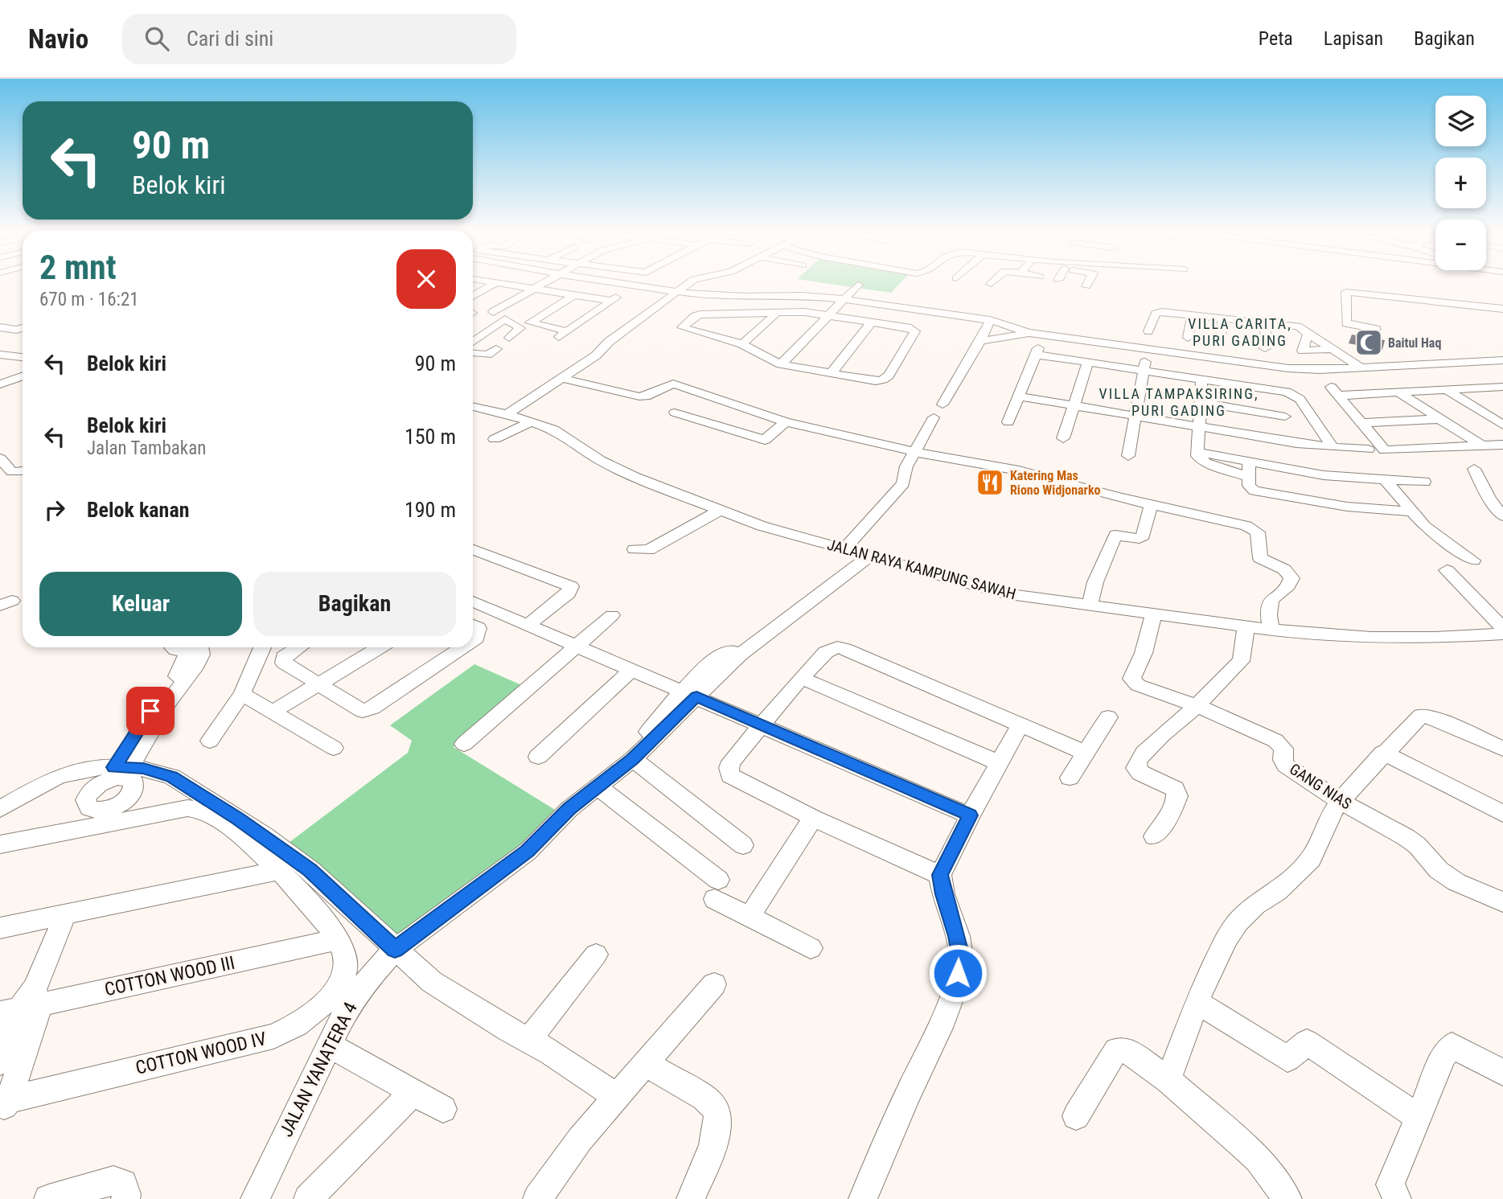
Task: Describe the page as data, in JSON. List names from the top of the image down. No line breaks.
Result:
{"streets":{"street":["JALAN RAYA KAMPUNG SAWAH","GANG NIAS","COTTON WOOD III","COTTON WOOD IV","JALAN YANATERA 4"]},"crossings":[["JALAN RAYA KAMPUNG SAWAH","GANG NIAS"],["JALAN RAYA KAMPUNG SAWAH","JALAN YANATERA 4"],["COTTON WOOD III","COTTON WOOD IV"]],"districts":["VILLA CARITA, PURI GADING","VILLA TAMPAKSIRING, PURI GADING"],"places":{"mosque":["Baitul Haq"],"restaurant":["Katering Mas Riono Widjonarko"]},"page":{"header":"Navio","search":"Cari di sini","nav":["Peta","Lapisan","Bagikan"],"map_buttons":["+","−"],"turn":["90 m","Belok kiri"],"heading":["2 mnt","670 m · 16:21"],"list":[{"name":"Belok kiri","value":"90 m"},{"name":"Belok kiri","note":"Jalan Tambakan","value":"150 m"},{"name":"Belok kanan","value":"190 m"}],"buttons":["Keluar","Bagikan"]}}
